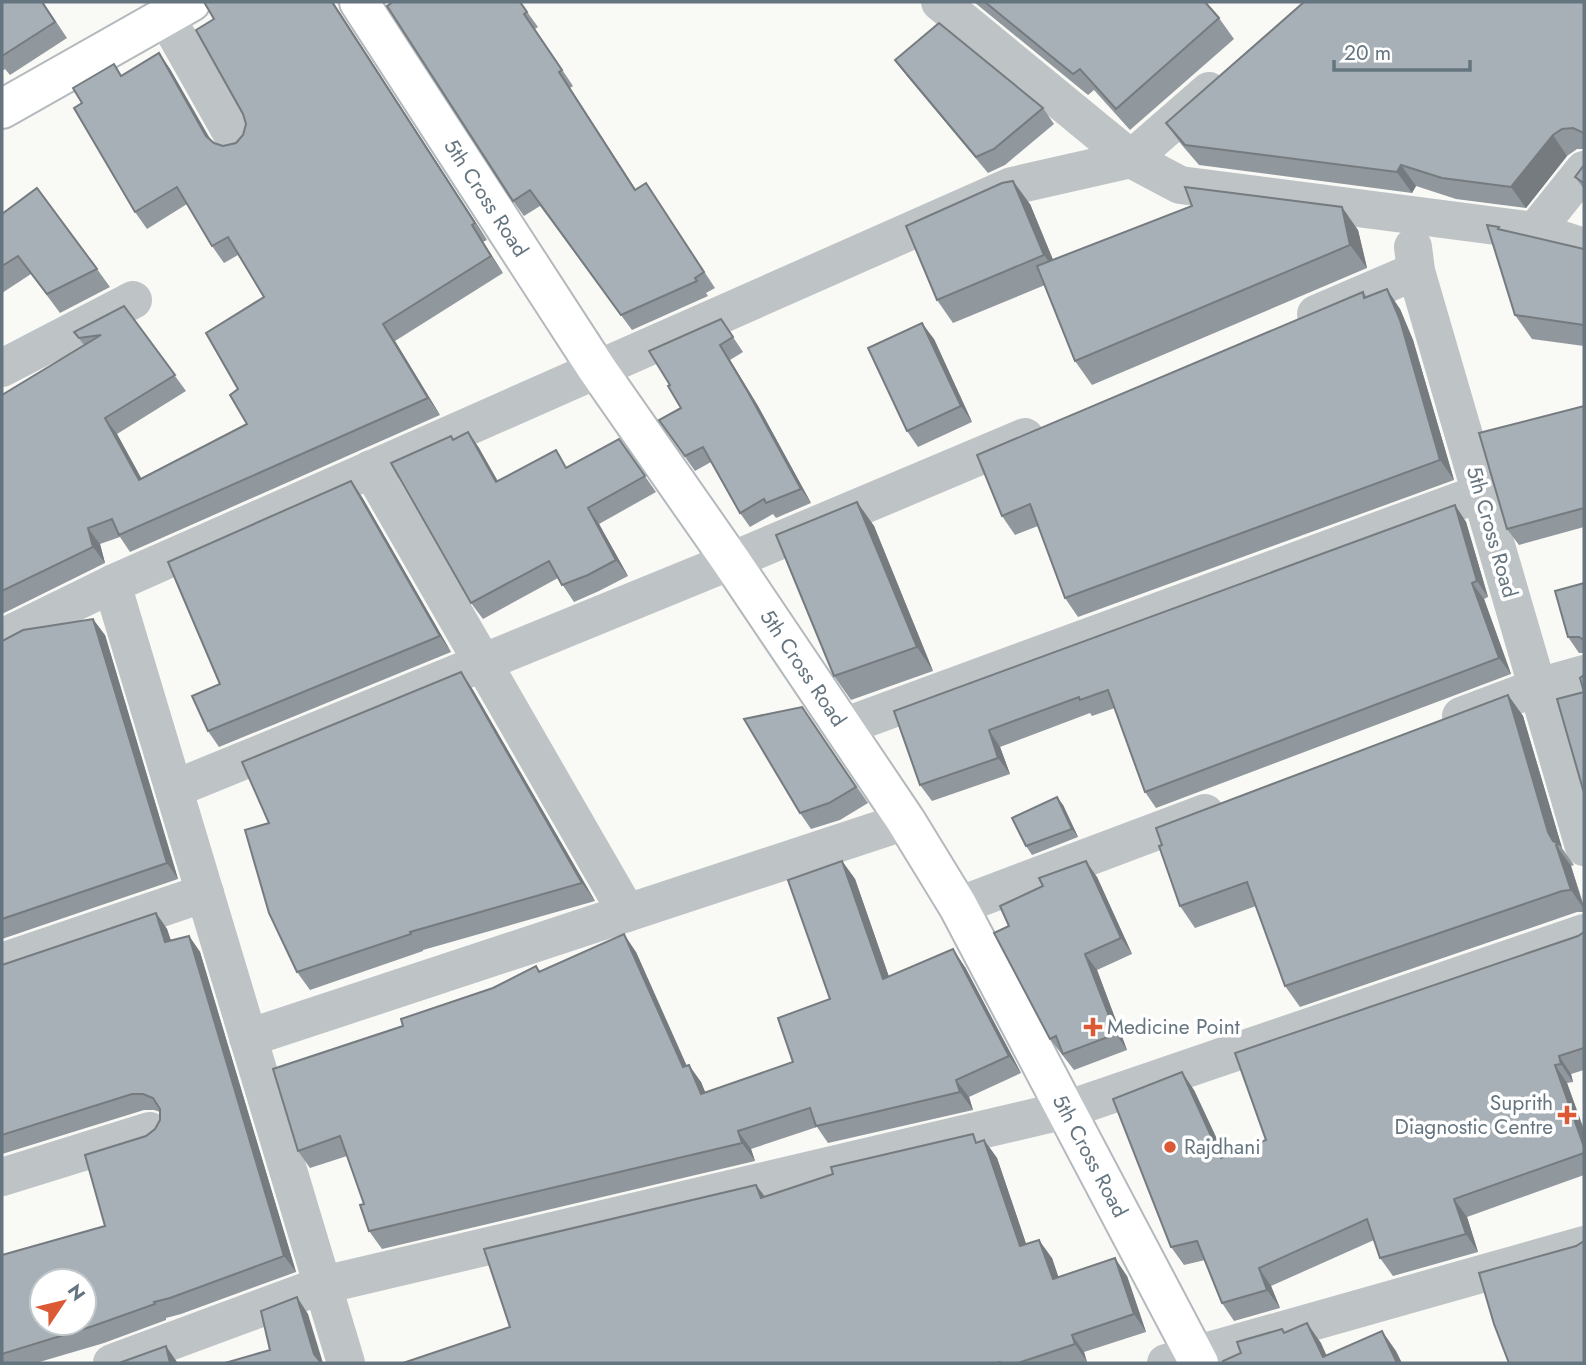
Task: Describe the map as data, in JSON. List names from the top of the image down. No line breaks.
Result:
{"streets":{"street":["5th Cross Road"]},"places":{"health":["Medicine Point","Suprith Diagnostic Centre"],"other":["Rajdhani"]},"scale_bar":"20 m","north":"top right"}
